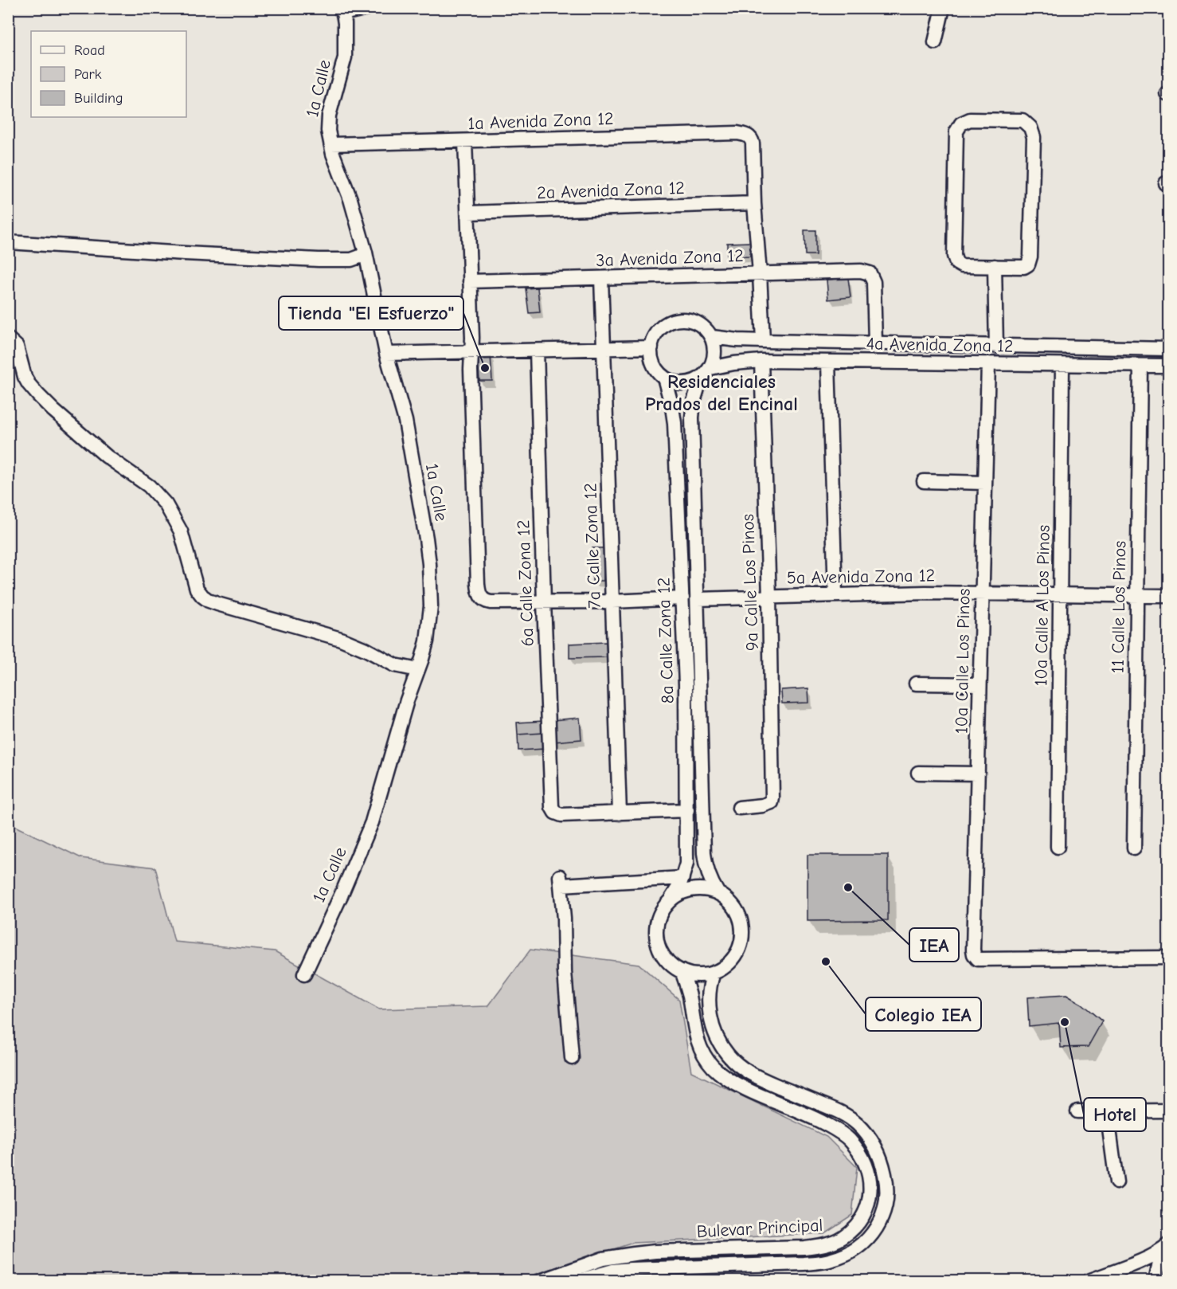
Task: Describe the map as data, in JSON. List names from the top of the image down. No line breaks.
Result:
{"streets":{"street":["1a Calle","1a Avenida Zona 12","2a Avenida Zona 12","3a Avenida Zona 12","4a Avenida Zona 12","7a Calle Zona 12","5a Avenida Zona 12","9a Calle Los Pinos","6a Calle Zona 12","10a Calle A Los Pinos","11 Calle Los Pinos","8a Calle Zona 12","10a Calle Los Pinos","Bulevar Principal"]},"crossings":[["1a Calle","1a Avenida Zona 12"],["1a Avenida Zona 12","2a Avenida Zona 12"],["3a Avenida Zona 12","4a Avenida Zona 12"],["3a Avenida Zona 12","7a Calle Zona 12"],["4a Avenida Zona 12","9a Calle Los Pinos"],["4a Avenida Zona 12","10a Calle A Los Pinos"],["4a Avenida Zona 12","11 Calle Los Pinos"],["4a Avenida Zona 12","8a Calle Zona 12"],["4a Avenida Zona 12","10a Calle Los Pinos"],["7a Calle Zona 12","6a Calle Zona 12"],["5a Avenida Zona 12","9a Calle Los Pinos"],["5a Avenida Zona 12","10a Calle A Los Pinos"],["5a Avenida Zona 12","11 Calle Los Pinos"],["5a Avenida Zona 12","8a Calle Zona 12"],["5a Avenida Zona 12","10a Calle Los Pinos"],["8a Calle Zona 12","Bulevar Principal"]],"districts":["Residenciales Prados del Encinal"],"places":["Tienda \"El Esfuerzo\"","IEA","Colegio IEA","Hotel"],"legend":["Road","Park","Building"]}
